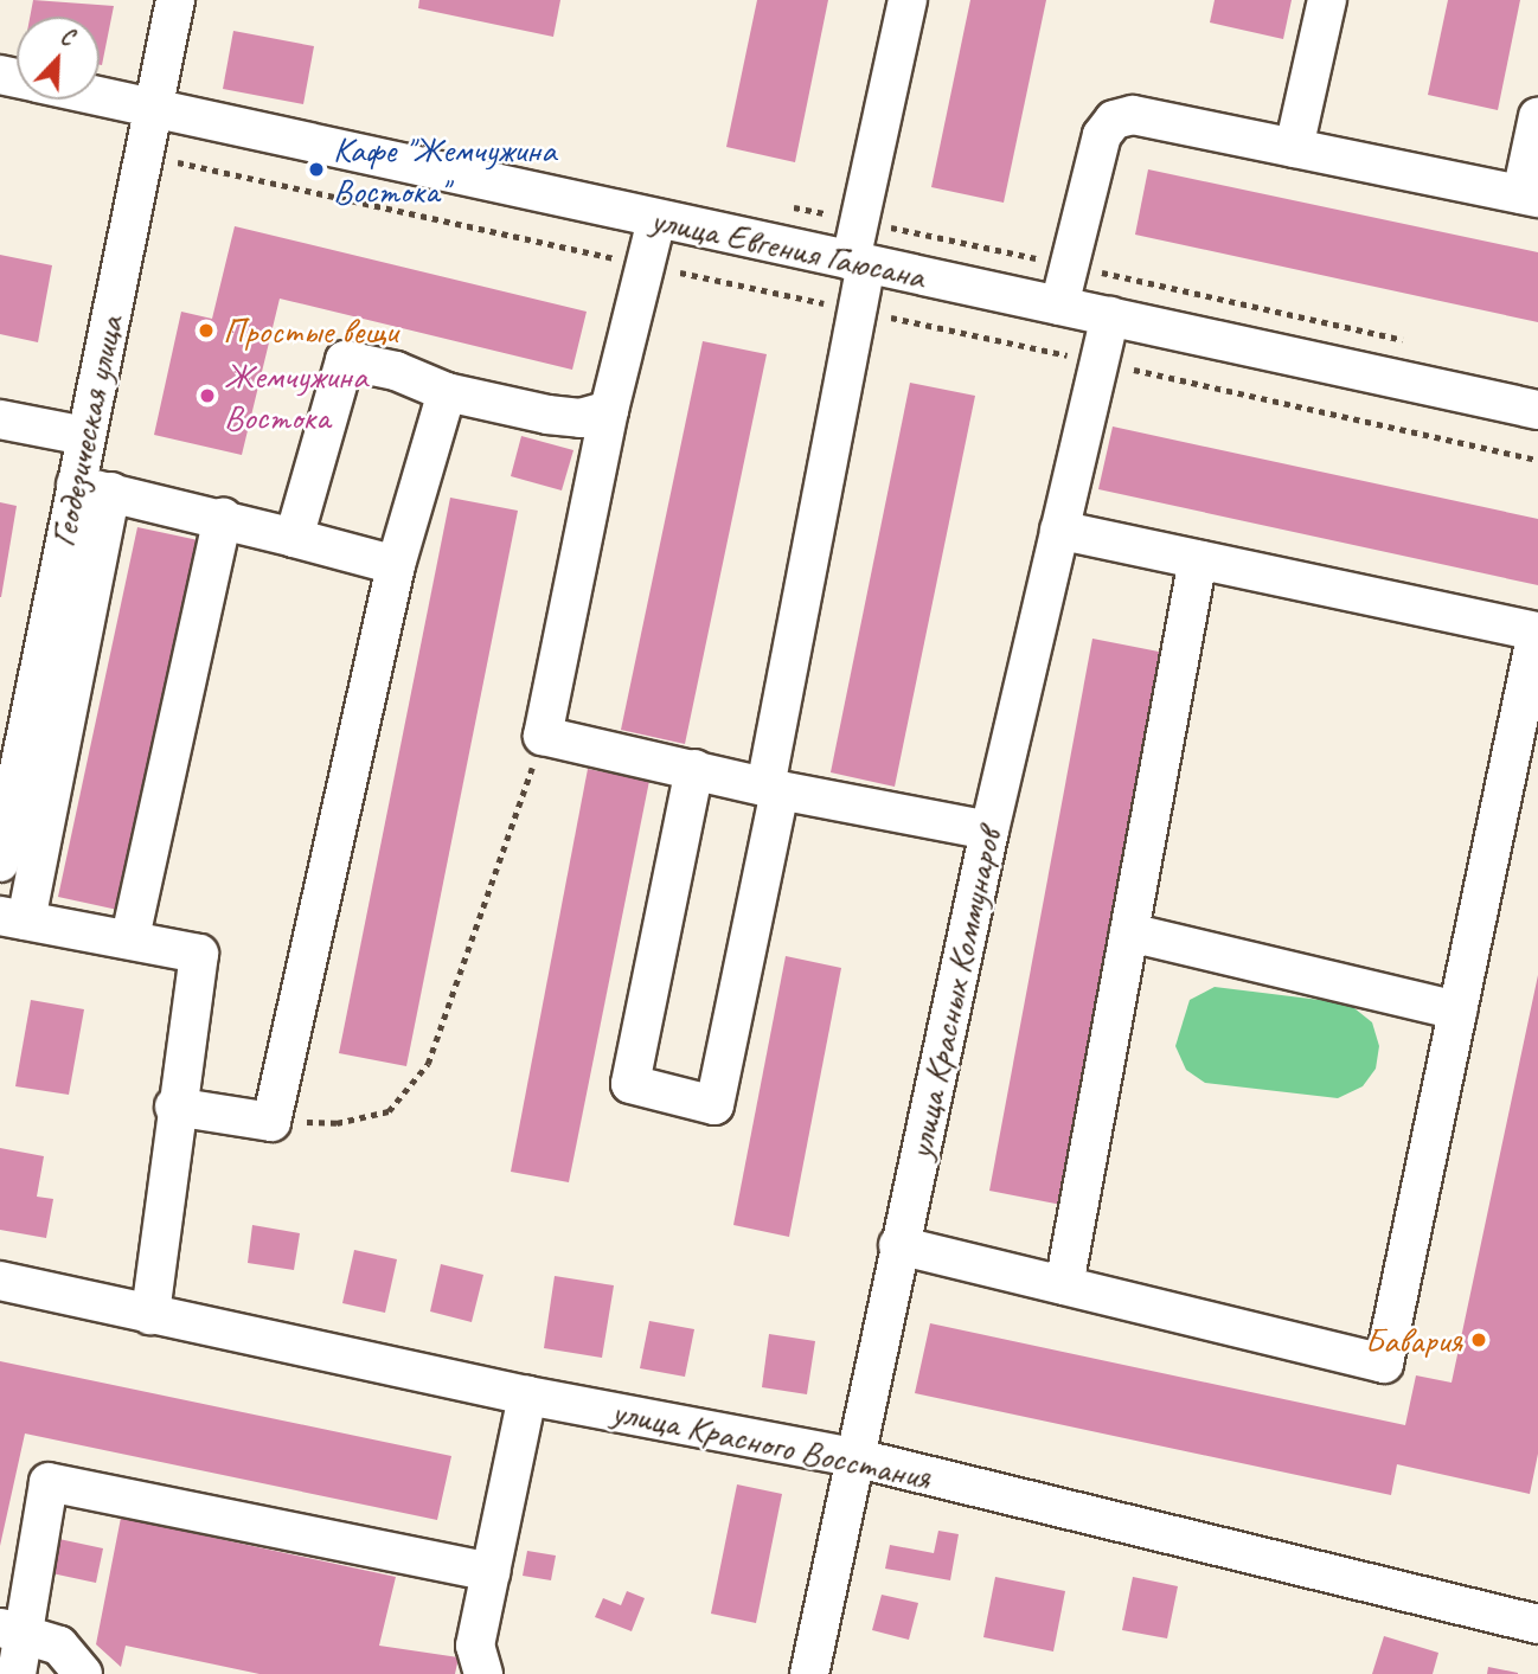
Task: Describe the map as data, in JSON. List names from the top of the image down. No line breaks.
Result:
{"streets":{"street":["улица Евгения Гаюсана","Геодезическая улица","улица Красных Коммунаров","улица Красного Восстания"]},"crossings":[["улица Евгения Гаюсана","Геодезическая улица"],["улица Евгения Гаюсана","улица Красных Коммунаров"],["улица Красных Коммунаров","улица Красного Восстания"]],"places":["Кафе \"Жемчужина Востока\"","Простые вещи","Жемчужина Востока","Бавария"],"north":"top right"}
